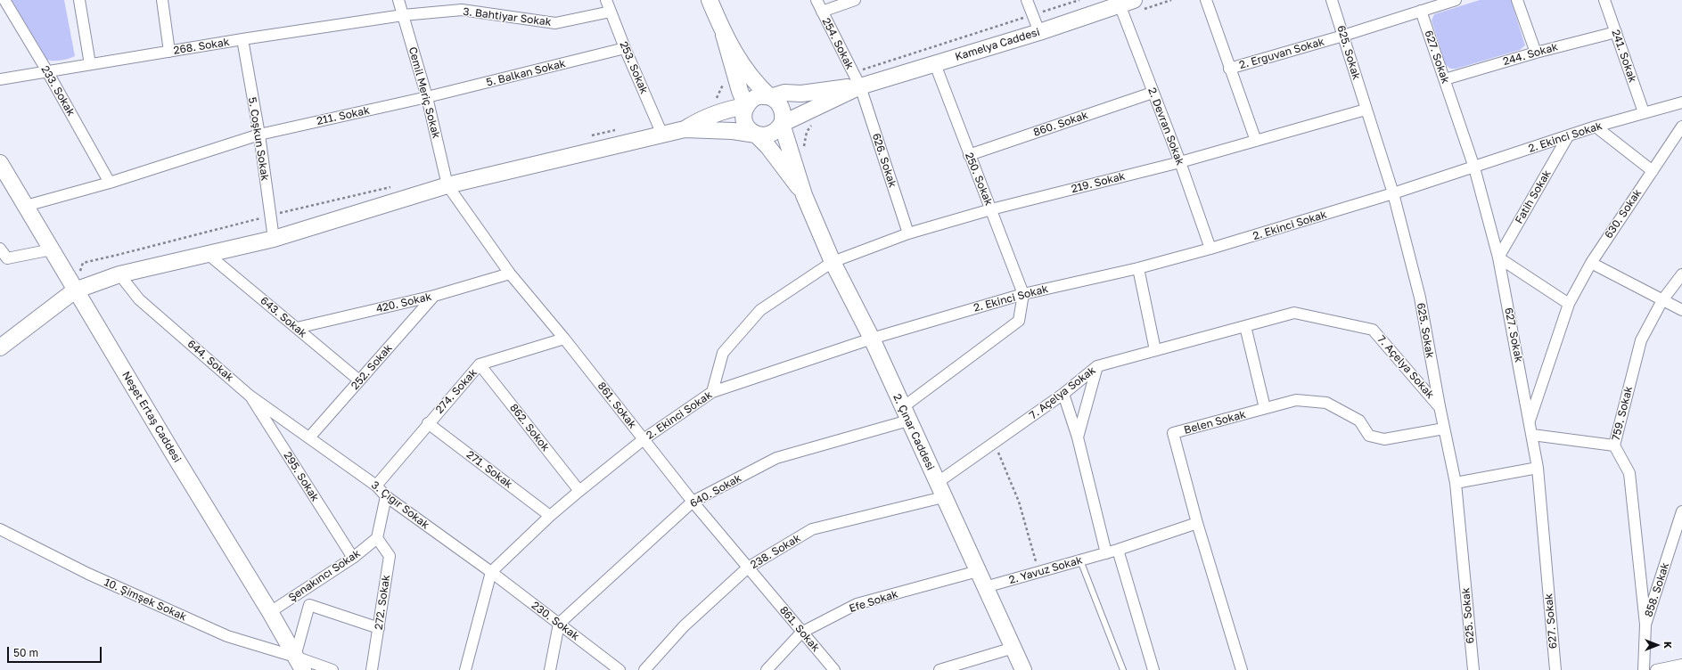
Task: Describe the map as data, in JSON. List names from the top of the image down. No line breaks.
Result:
{"streets":{"main road":["Kamelya Caddesi","Neşet Ertaş Caddesi","2. Çınar Caddesi"],"street":["3. Bahtiyar Sokak","254. Sokak","268. Sokak","625. Sokak","2. Erguvan Sokak","244. Sokak","241. Sokak","627. Sokak","253. Sokak","5. Balkan Sokak","233. Sokak","Cemil Meriç Sokak","211. Sokak","860. Sokak","2. Devran Sokak","2. Ekinci Sokak","5. Coşkun Sokak","626. Sokak","250. Sokak","219. Sokak","Fatih Sokak","630. Sokak","420. Sokak","643. Sokak","644. Sokak","252. Sokak","7. Açelya Sokak","274. Sokak","861. Sokak","759. Sokak","Belen Sokak","862. Sokok","271. Sokak","295. Sokak","640. Sokak","3. Çığır Sokak","238. Sokak","2. Yavuz Sokak","Şenakıncı Sokak","858. Sokak","10. Şimşek Sokak","Efe Sokak","272. Sokak","230. Sokak"]},"crossings":[["3. Bahtiyar Sokak","268. Sokak"],["3. Bahtiyar Sokak","253. Sokak"],["3. Bahtiyar Sokak","Cemil Meriç Sokak"],["254. Sokak","Kamelya Caddesi"],["254. Sokak","626. Sokak"],["Kamelya Caddesi","2. Devran Sokak"],["Kamelya Caddesi","626. Sokak"],["Kamelya Caddesi","250. Sokak"],["268. Sokak","233. Sokak"],["268. Sokak","Cemil Meriç Sokak"],["268. Sokak","5. Coşkun Sokak"],["625. Sokak","2. Erguvan Sokak"],["625. Sokak","2. Ekinci Sokak"],["625. Sokak","219. Sokak"],["625. Sokak","7. Açelya Sokak"],["625. Sokak","Belen Sokak"],["2. Erguvan Sokak","627. Sokak"],["244. Sokak","241. Sokak"],["244. Sokak","627. Sokak"],["241. Sokak","2. Ekinci Sokak"],["627. Sokak","2. Ekinci Sokak"],["627. Sokak","Fatih Sokak"],["627. Sokak","630. Sokak"],["253. Sokak","5. Balkan Sokak"],["5. Balkan Sokak","Cemil Meriç Sokak"],["5. Balkan Sokak","211. Sokak"],["233. Sokak","211. Sokak"],["Cemil Meriç Sokak","211. Sokak"],["Cemil Meriç Sokak","861. Sokak"],["211. Sokak","5. Coşkun Sokak"],["211. Sokak","Neşet Ertaş Caddesi"],["860. Sokak","2. Devran Sokak"],["860. Sokak","250. Sokak"],["2. Devran Sokak","2. Ekinci Sokak"],["2. Devran Sokak","219. Sokak"],["2. Ekinci Sokak","250. Sokak"],["2. Ekinci Sokak","219. Sokak"],["2. Ekinci Sokak","Fatih Sokak"],["2. Ekinci Sokak","861. Sokak"],["2. Ekinci Sokak","862. Sokok"],["2. Ekinci Sokak","2. Çınar Caddesi"],["2. Ekinci Sokak","271. Sokak"],["2. Ekinci Sokak","3. Çığır Sokak"],["2. Ekinci Sokak","230. Sokak"],["626. Sokak","219. Sokak"],["250. Sokak","219. Sokak"],["219. Sokak","2. Çınar Caddesi"],["420. Sokak","643. Sokak"],["420. Sokak","252. Sokak"],["420. Sokak","861. Sokak"],["643. Sokak","252. Sokak"],["644. Sokak","252. Sokak"],["644. Sokak","295. Sokak"],["644. Sokak","3. Çığır Sokak"],["252. Sokak","3. Çığır Sokak"],["7. Açelya Sokak","2. Çınar Caddesi"],["274. Sokak","861. Sokak"],["274. Sokak","862. Sokok"],["274. Sokak","271. Sokak"],["274. Sokak","3. Çığır Sokak"],["861. Sokak","640. Sokak"],["861. Sokak","238. Sokak"],["861. Sokak","Efe Sokak"],["759. Sokak","858. Sokak"],["Neşet Ertaş Caddesi","Şenakıncı Sokak"],["Neşet Ertaş Caddesi","10. Şimşek Sokak"],["Belen Sokak","2. Yavuz Sokak"],["2. Çınar Caddesi","640. Sokak"],["2. Çınar Caddesi","238. Sokak"],["2. Çınar Caddesi","2. Yavuz Sokak"],["2. Çınar Caddesi","Efe Sokak"],["295. Sokak","Şenakıncı Sokak"],["640. Sokak","230. Sokak"],["3. Çığır Sokak","230. Sokak"],["Şenakıncı Sokak","272. Sokak"]],"scale_bar":"50 m","north":"right"}
